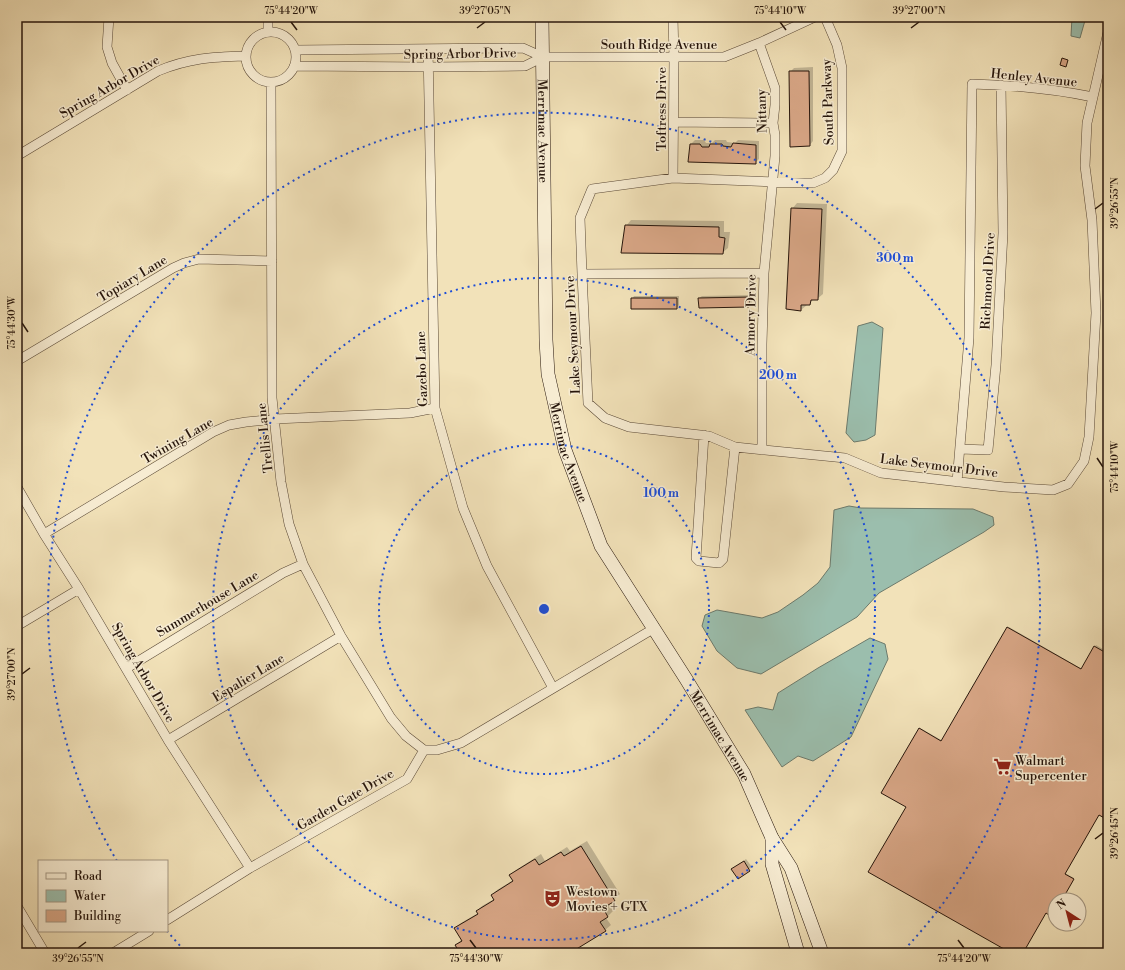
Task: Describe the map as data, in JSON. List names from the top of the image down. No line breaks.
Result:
{"streets":{"street":["South Ridge Avenue","Spring Arbor Drive","Henley Avenue","South Parkway","Toftress Drive","Nittany","Merrimac Avenue","Topiary Lane","Richmond Drive","Armory Drive","Lake Seymour Drive","Gazebo Lane","Trellis Lane","Twining Lane","Summerhouse Lane","Espalier Lane","Garden Gate Drive"]},"crossings":[["South Ridge Avenue","Spring Arbor Drive"],["South Ridge Avenue","Toftress Drive"],["South Ridge Avenue","Nittany"],["South Ridge Avenue","Merrimac Avenue"],["Spring Arbor Drive","Merrimac Avenue"],["Spring Arbor Drive","Gazebo Lane"],["Spring Arbor Drive","Trellis Lane"],["Spring Arbor Drive","Twining Lane"],["Spring Arbor Drive","Summerhouse Lane"],["Spring Arbor Drive","Espalier Lane"],["Spring Arbor Drive","Garden Gate Drive"],["Henley Avenue","Richmond Drive"],["Henley Avenue","Lake Seymour Drive"],["South Parkway","Nittany"],["South Parkway","Armory Drive"],["South Parkway","Lake Seymour Drive"],["Toftress Drive","Lake Seymour Drive"],["Nittany","Armory Drive"],["Nittany","Lake Seymour Drive"],["Topiary Lane","Trellis Lane"],["Richmond Drive","Lake Seymour Drive"],["Armory Drive","Lake Seymour Drive"],["Gazebo Lane","Twining Lane"],["Trellis Lane","Twining Lane"],["Trellis Lane","Summerhouse Lane"],["Trellis Lane","Espalier Lane"],["Trellis Lane","Garden Gate Drive"]],"places":{"supermarket":["Walmart Supercenter"],"theatre":["Westown Movies + GTX"]},"legend":["Road","Water","Building"],"north":"top left","coordinates":["75°44'20\"W","39°27'05\"N","75°44'10\"W","39°27'00\"N","39°26'55\"N","75°44'30\"W","39°26'45\"N"],"rings":["300 m","200 m","100 m"]}
